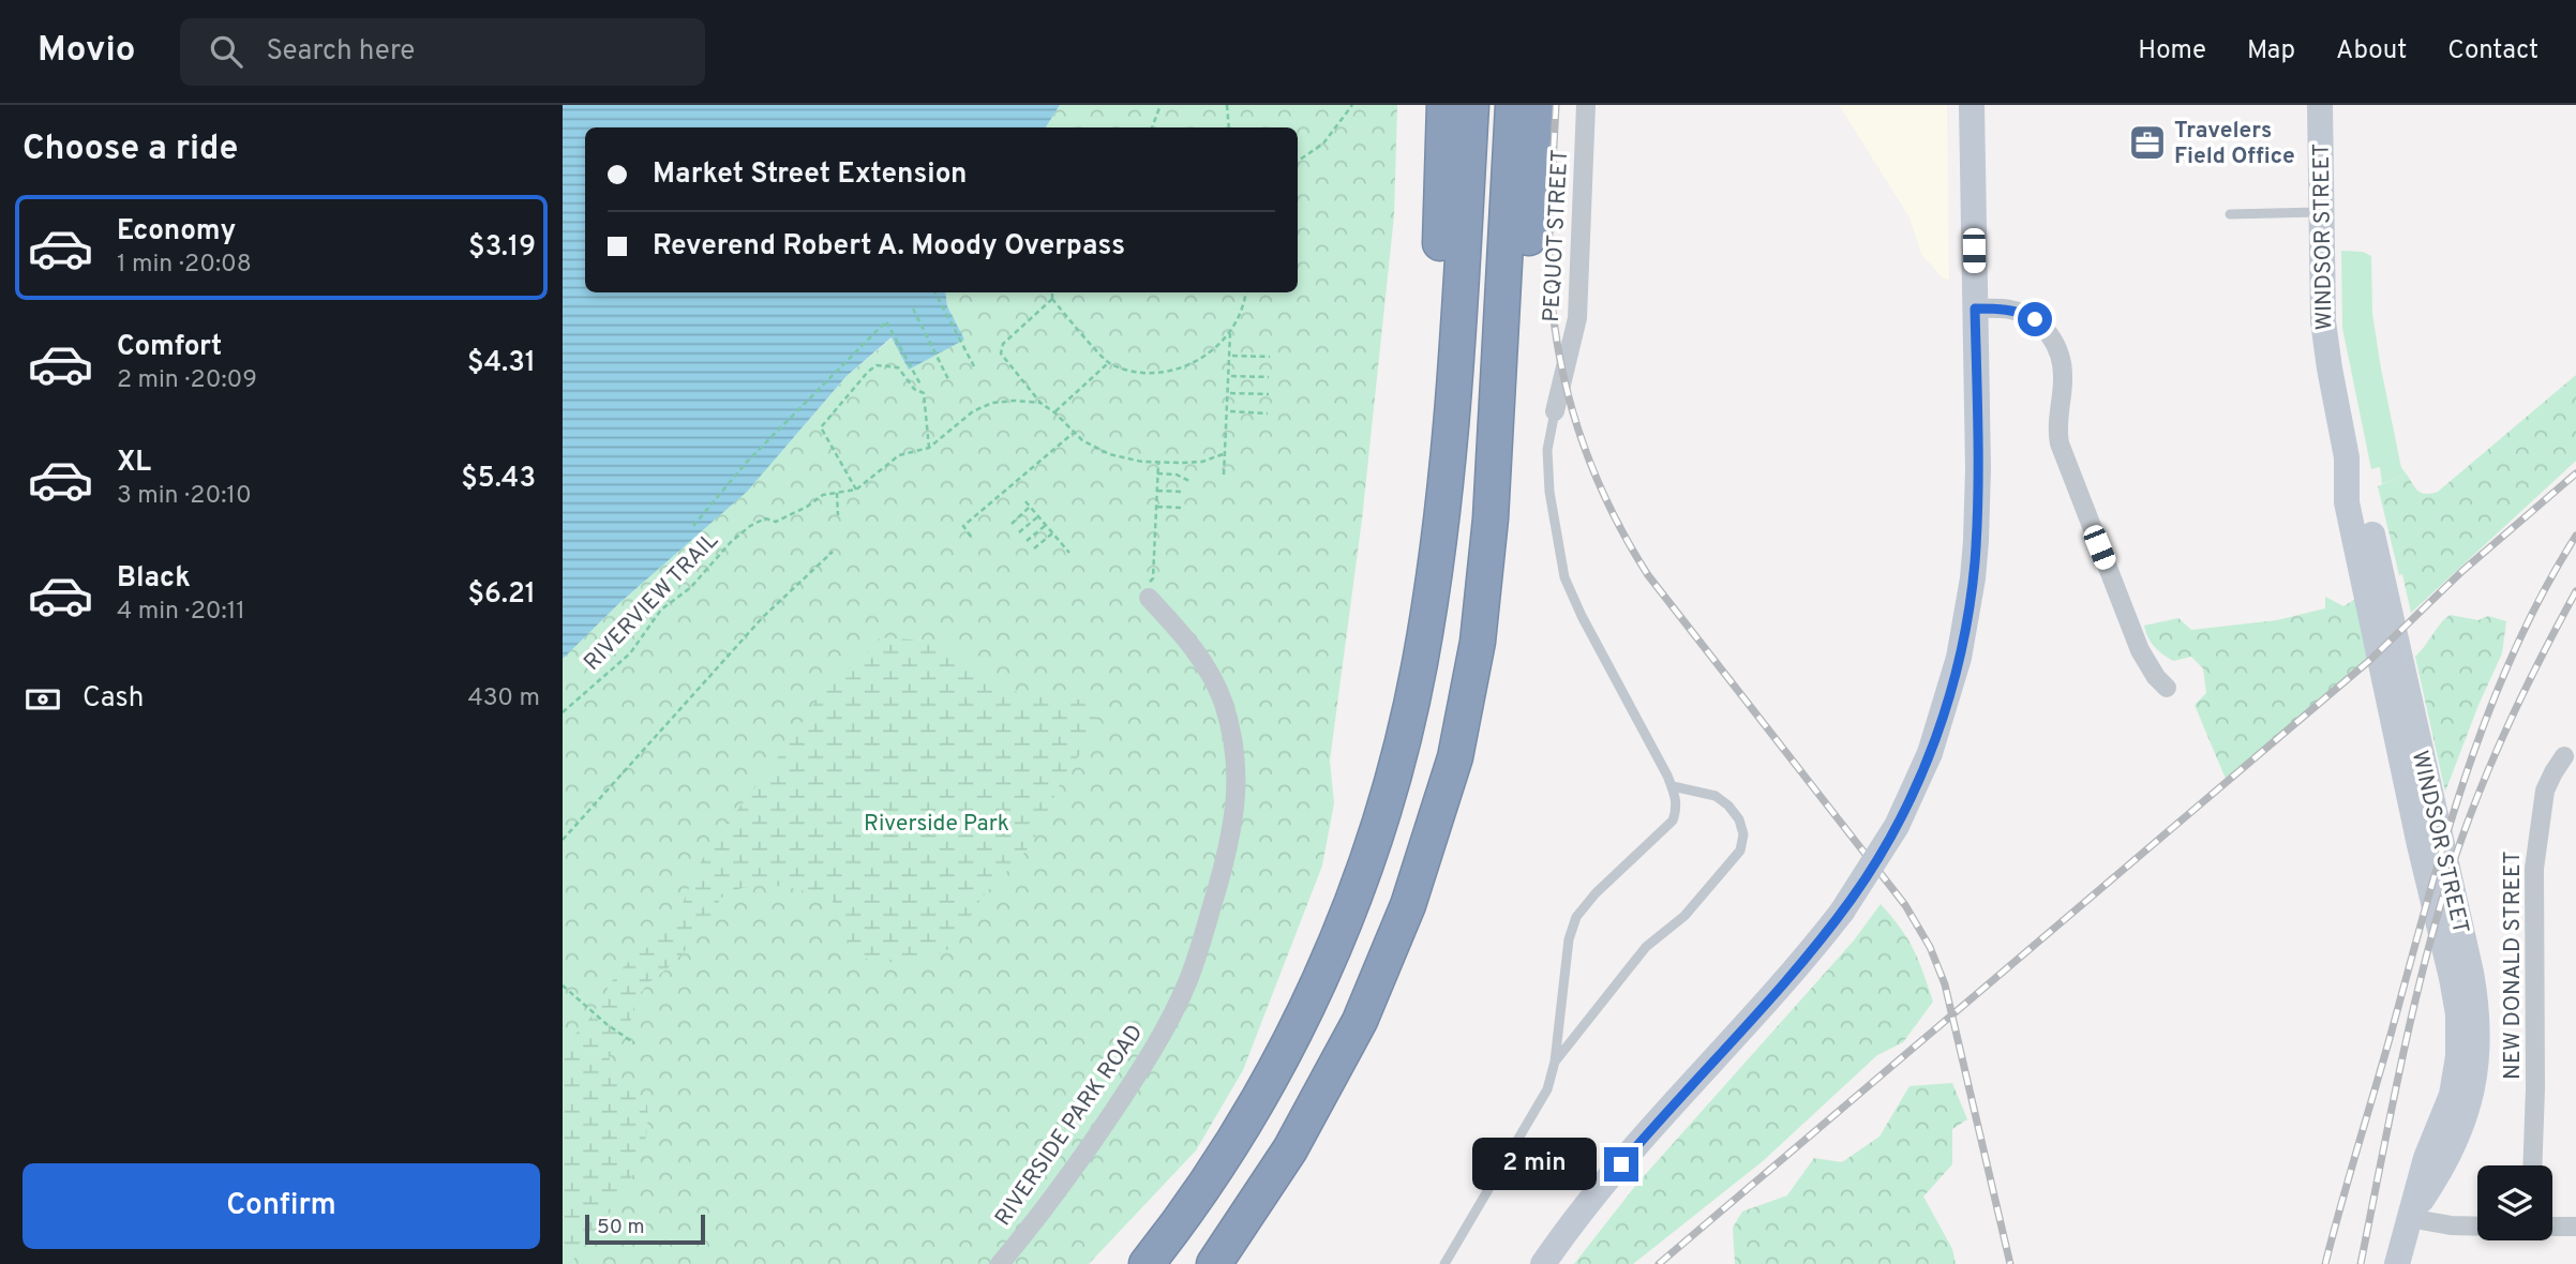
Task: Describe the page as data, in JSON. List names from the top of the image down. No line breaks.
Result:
{"streets":{"main road":["WINDSOR STREET"],"street":["PEQUOT STREET","NEW DONALD STREET","RIVERSIDE PARK ROAD"],"path":["RIVERVIEW TRAIL"]},"parks":["Riverside Park"],"places":{"office":["Travelers Field Office"]},"scale_bar":"50 m","page":{"header":"Movio","search":"Search here","nav":["Home","Map","About","Contact"],"heading":"Choose a ride","banner":["Market Street Extension","Reverend Robert A. Moody Overpass"],"list":[{"name":"Economy","note":"1 min · 20:08","value":"$3.19"},{"name":"Comfort","note":"2 min · 20:09","value":"$4.31"},{"name":"XL","note":"3 min · 20:10","value":"$5.43"},{"name":"Black","note":"4 min · 20:11","value":"$6.21"}],"pay":["Cash","430 m"],"bubble":"2 min","buttons":"Confirm","scale":"50 m"}}
